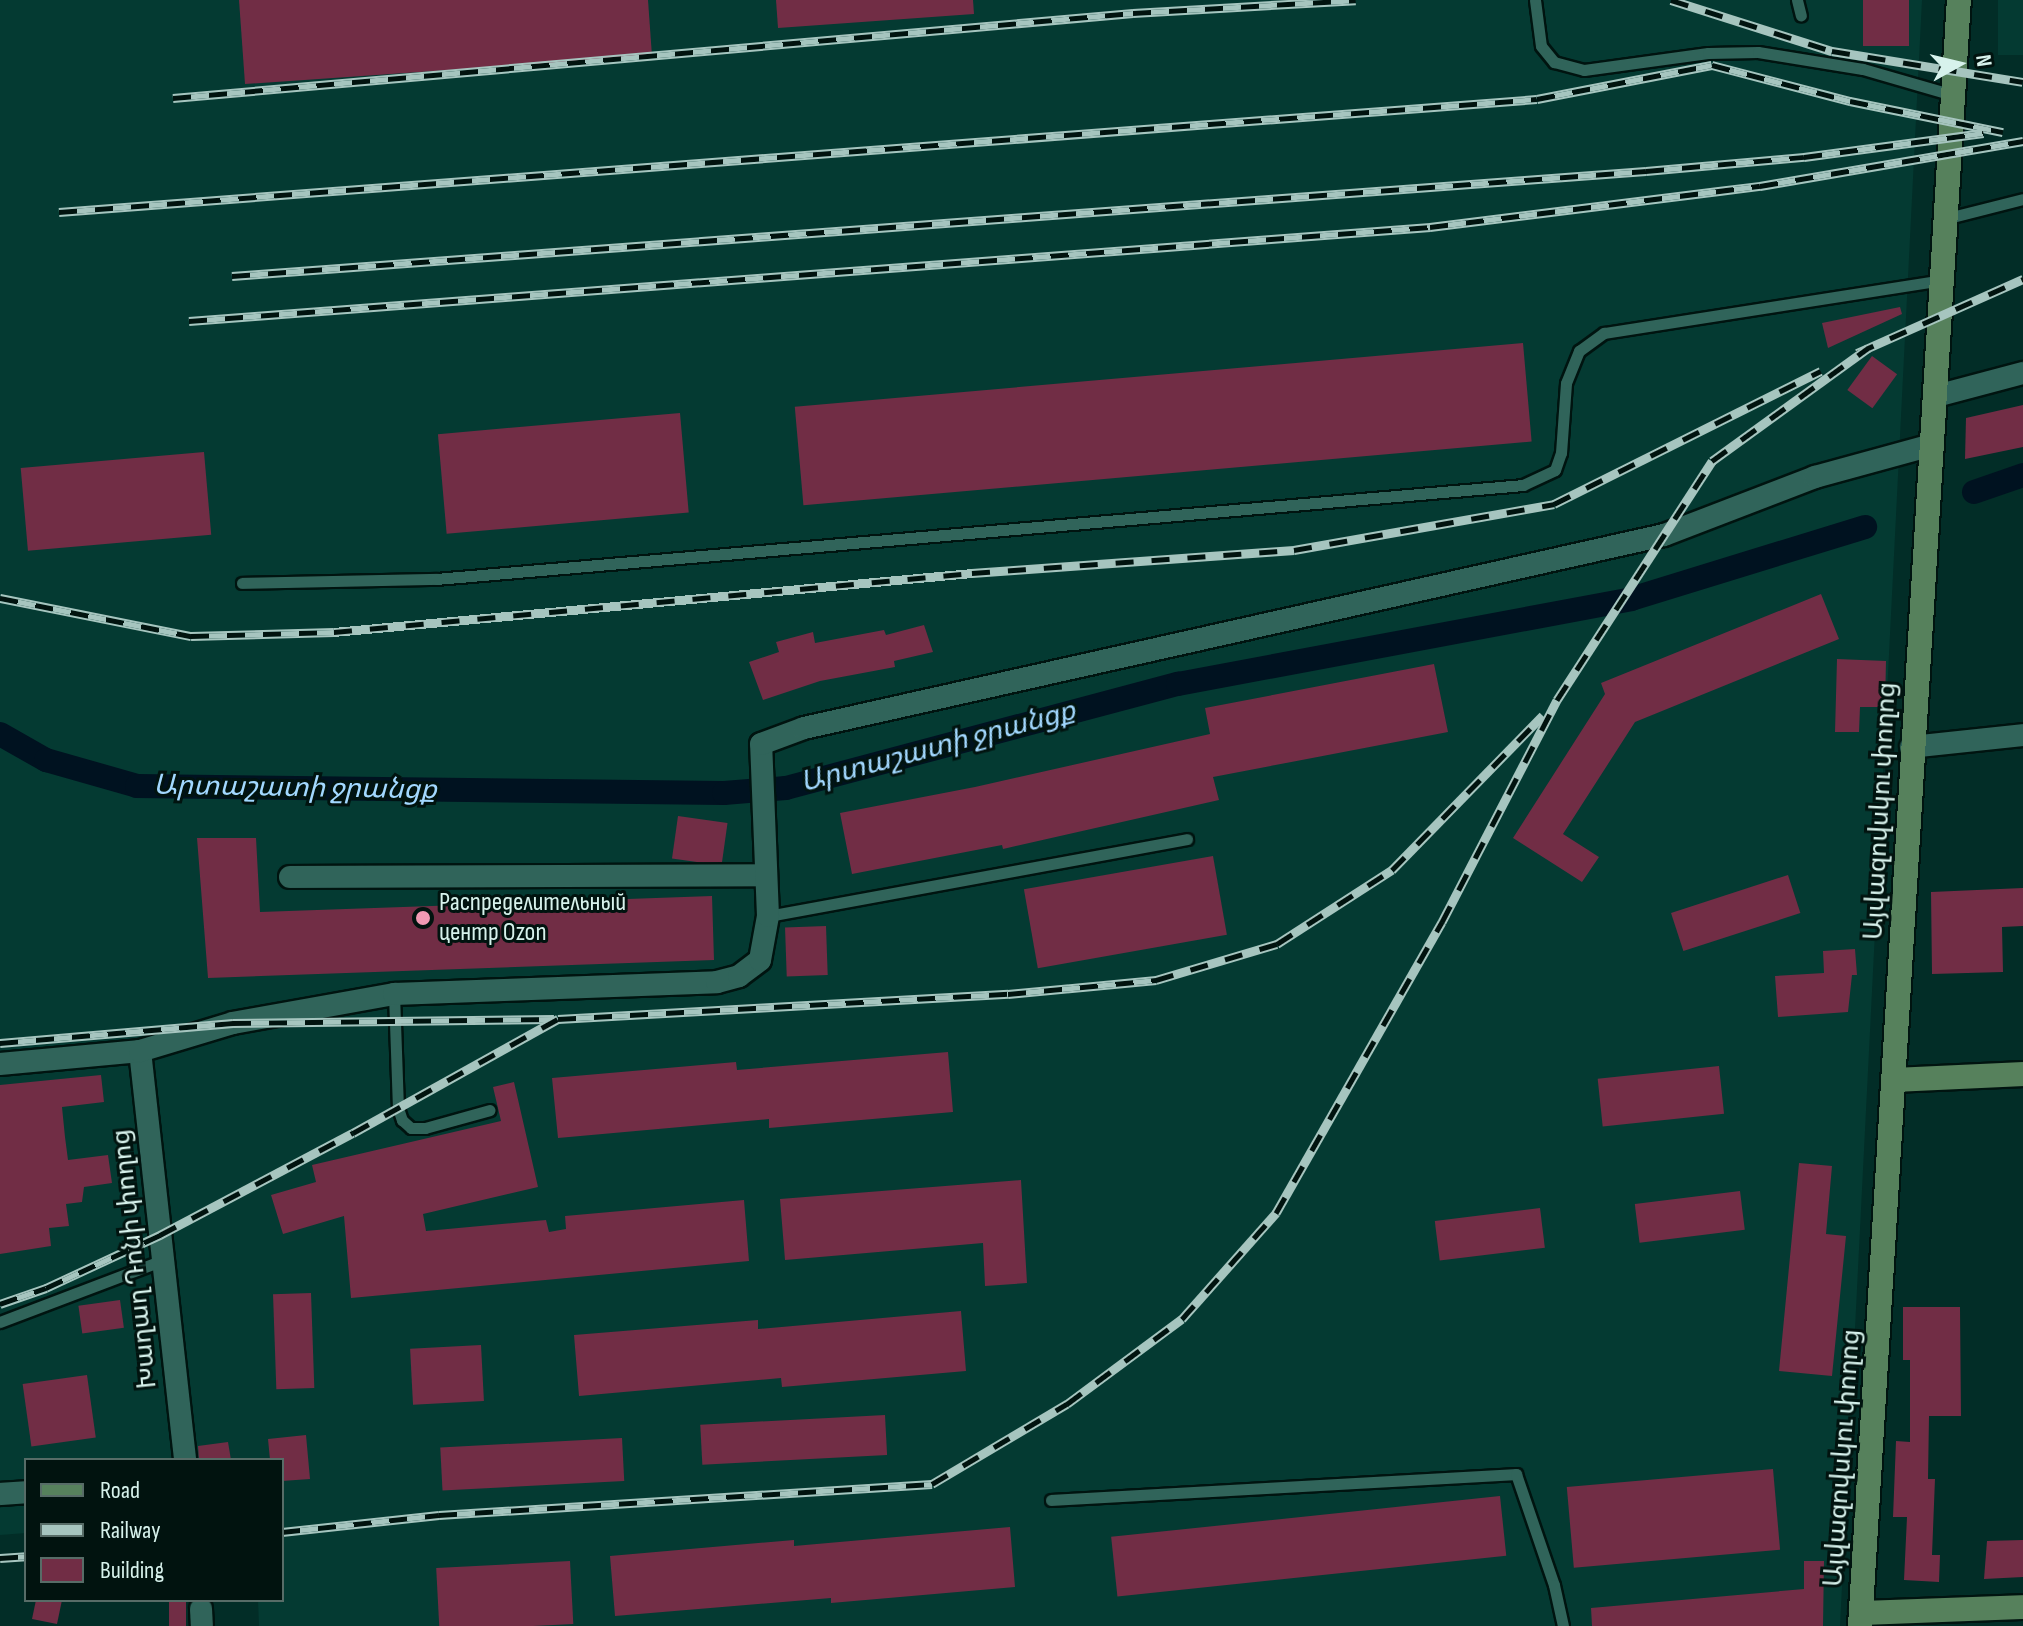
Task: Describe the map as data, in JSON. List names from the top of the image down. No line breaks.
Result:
{"streets":{"main road":["Այվազովսկու փողոց"],"street":["Խաղաղ Դոնի փողոց"]},"water":["Արտաշատի ջրանցք"],"places":["Распределительный центр Ozon"],"legend":["Road","Railway","Building"],"north":"right"}
